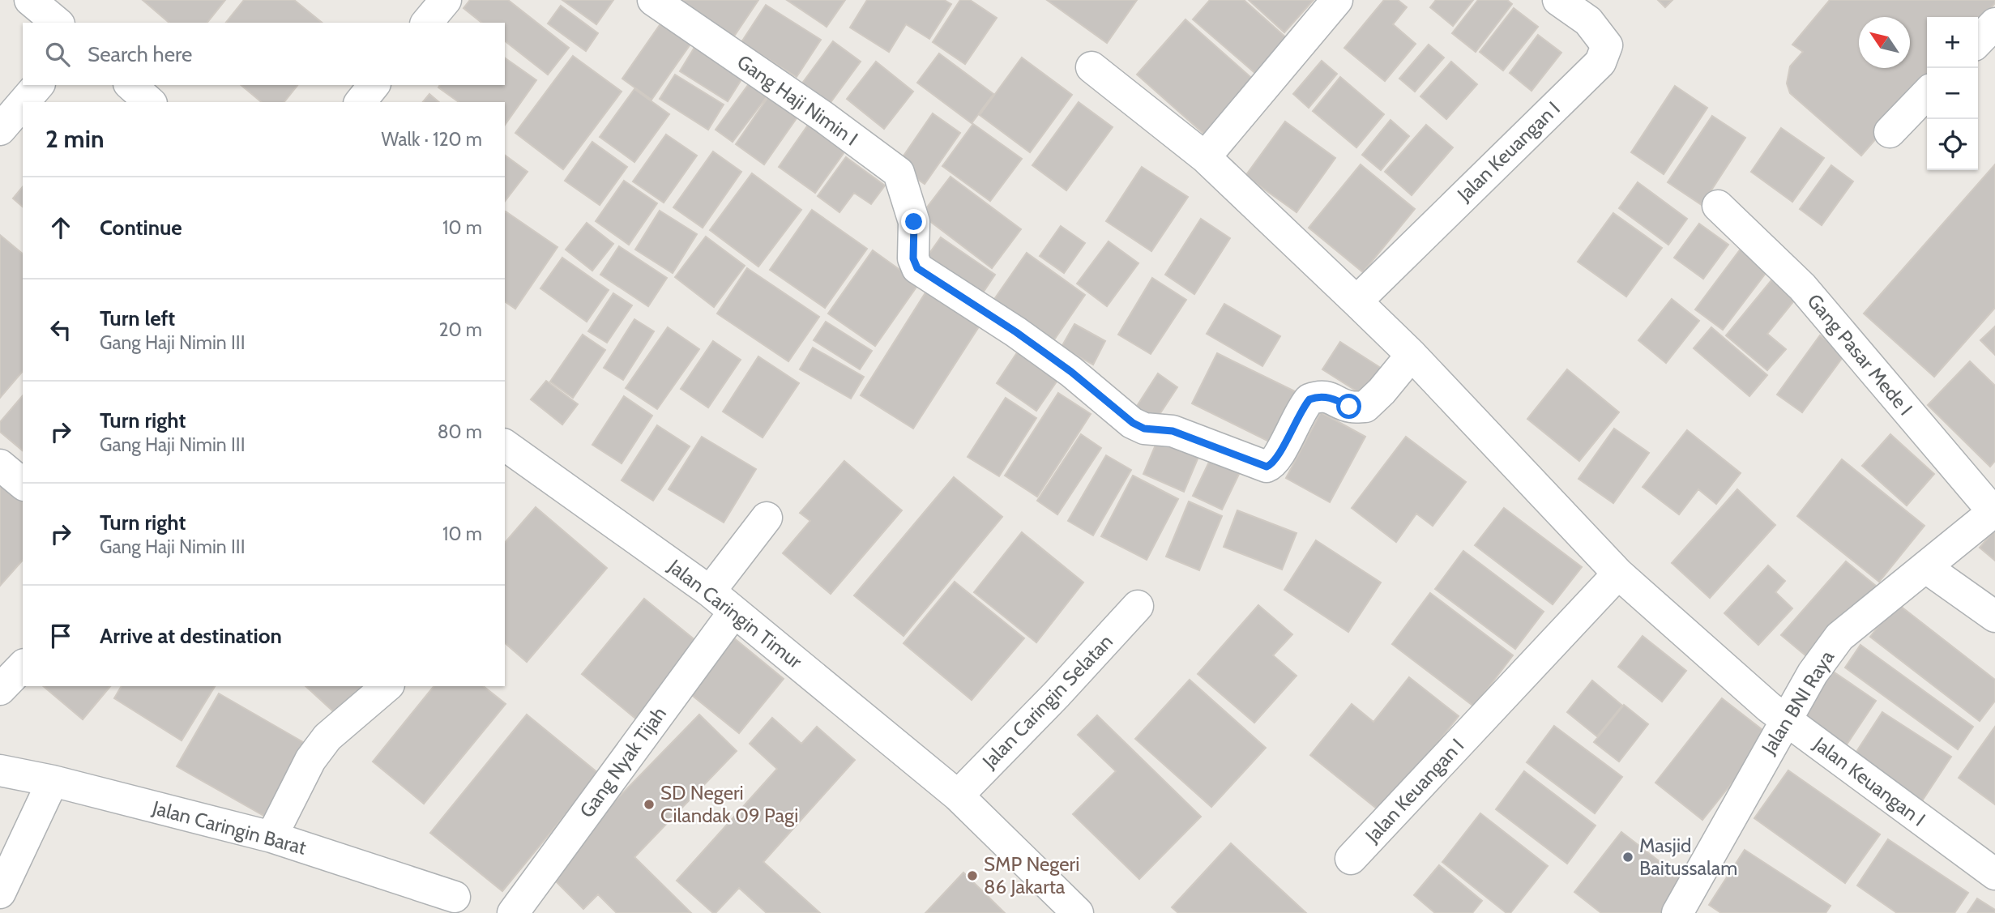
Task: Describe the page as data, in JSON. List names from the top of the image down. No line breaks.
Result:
{"streets":{"street":["Gang Haji Nimin I","Jalan Keuangan I","Gang Pasar Mede I","Jalan Caringin Timur","Jalan Caringin Selatan","Jalan BNI Raya","Gang Nyak Tijah","Jalan Caringin Barat"]},"crossings":[["Gang Haji Nimin I","Jalan Keuangan I"],["Jalan Keuangan I","Jalan BNI Raya"],["Gang Pasar Mede I","Jalan BNI Raya"],["Jalan Caringin Timur","Jalan Caringin Selatan"],["Jalan Caringin Timur","Gang Nyak Tijah"]],"places":["SD Negeri Cilandak 09 Pagi","Masjid Baitussalam","SMP Negeri 86 Jakarta"],"north":"top left","page":{"map_buttons":["+","−"],"search":"Search here","heading":["2 min","Walk · 120 m"],"list":[["Continue","10 m"],["Turn left","Gang Haji Nimin III","20 m"],["Turn right","Gang Haji Nimin III","80 m"],["Turn right","Gang Haji Nimin III","10 m"],"Arrive at destination"]}}
